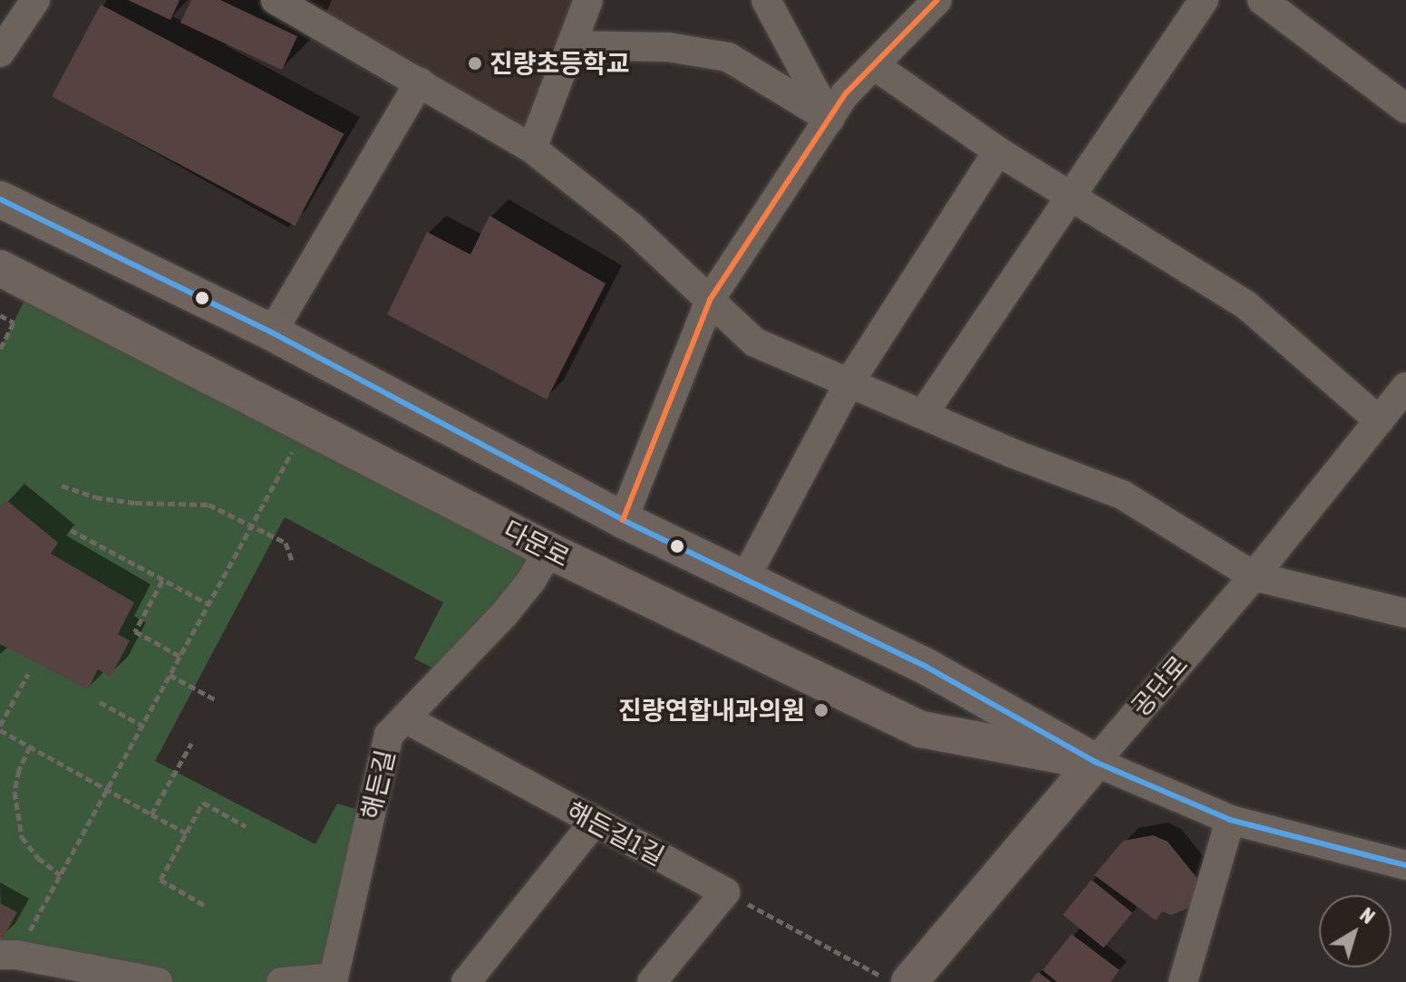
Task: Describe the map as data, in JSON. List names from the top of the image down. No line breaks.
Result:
{"streets":{"main road":["다문로","공단로"],"street":["해든길","해든길1길"]},"crossings":[["다문로","공단로"],["다문로","해든길"],["해든길","해든길1길"]],"places":["진량초등학교","진량연합내과의원"],"north":"top right"}
